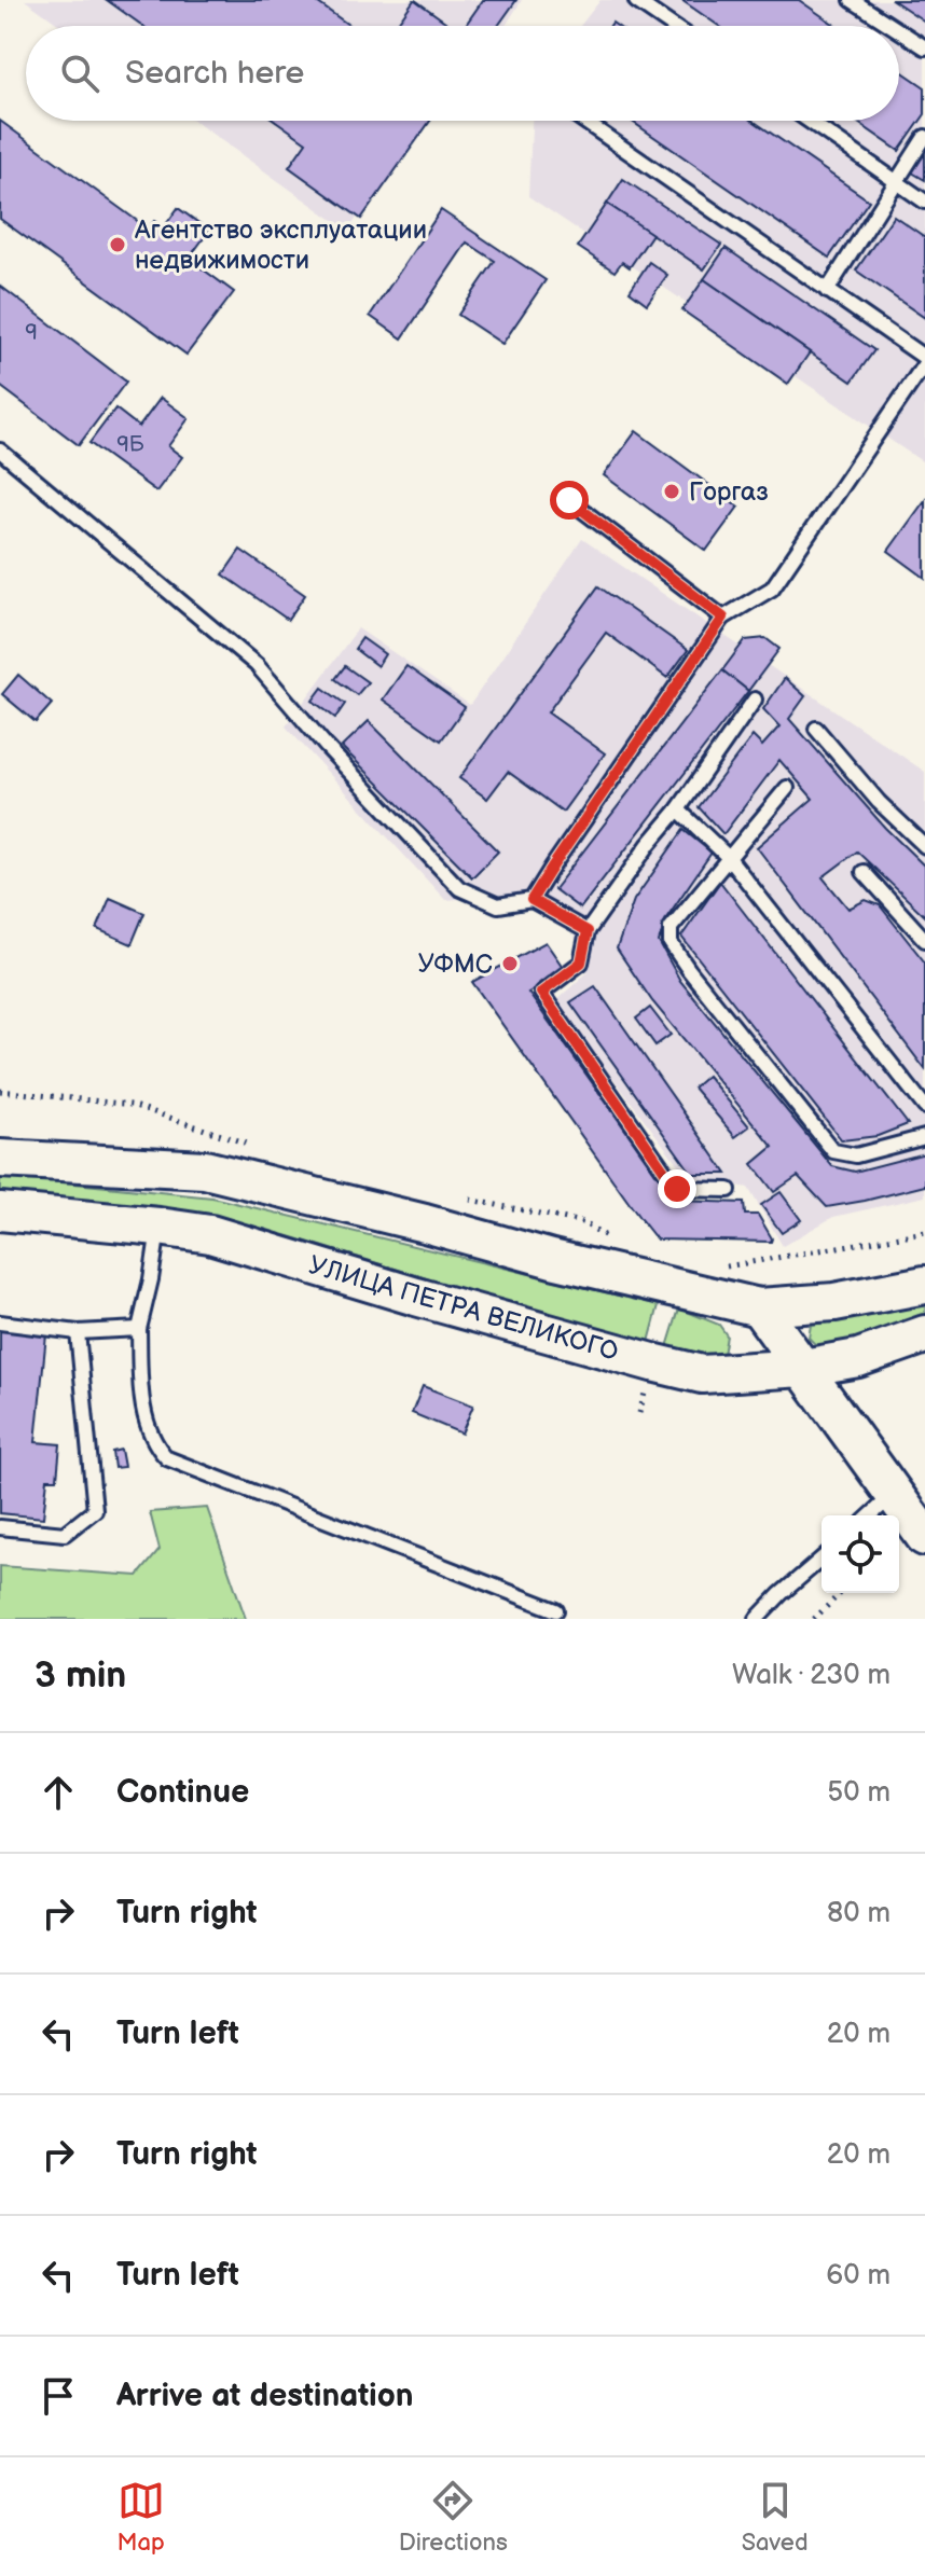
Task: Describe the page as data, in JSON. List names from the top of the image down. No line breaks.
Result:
{"streets":{"street":["УЛИЦА ПЕТРА ВЕЛИКОГО"]},"places":["Агентство эксплуатации недвижимости","Горгаз","УФМС"],"house_numbers":["9","9Б"],"page":{"search":"Search here","heading":["3 min","Walk · 230 m"],"list":[["Continue","50 m"],["Turn right","80 m"],["Turn left","20 m"],["Turn right","20 m"],["Turn left","60 m"],"Arrive at destination"],"nav":["Map","Directions","Saved"]}}
